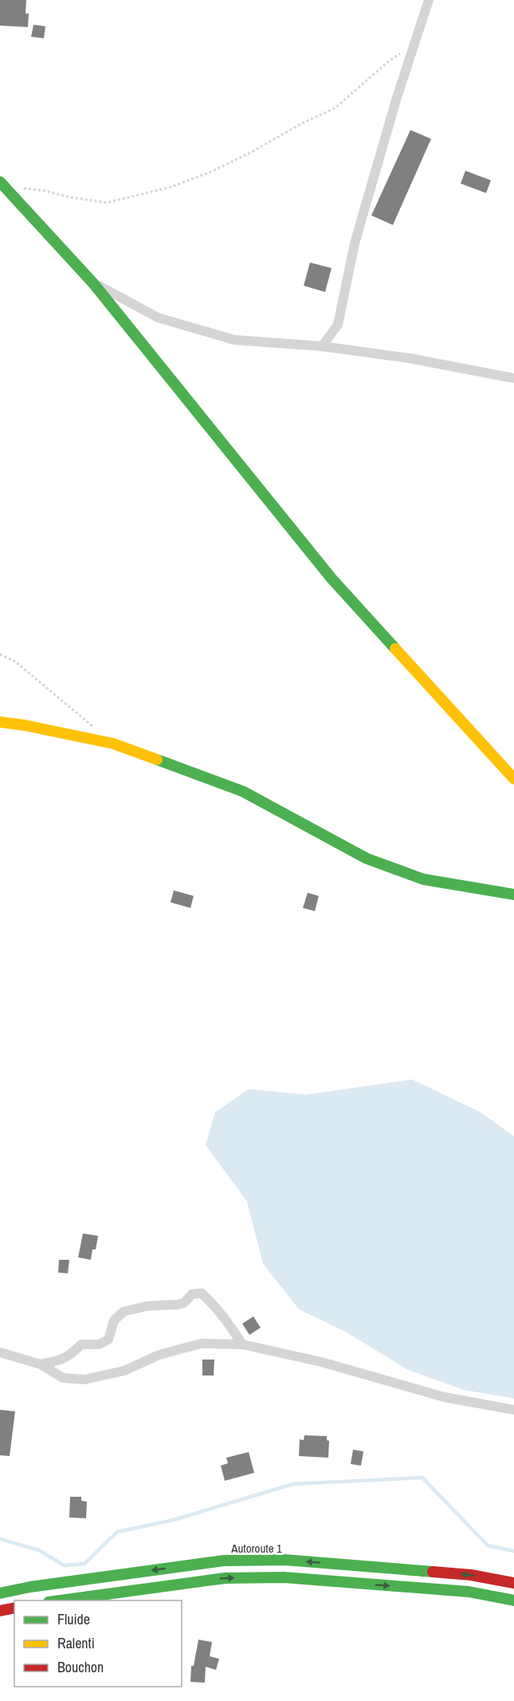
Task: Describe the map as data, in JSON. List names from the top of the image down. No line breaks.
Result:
{"streets":{"street":["Autoroute 1"]},"legend":["Fluide","Ralenti","Bouchon"]}
